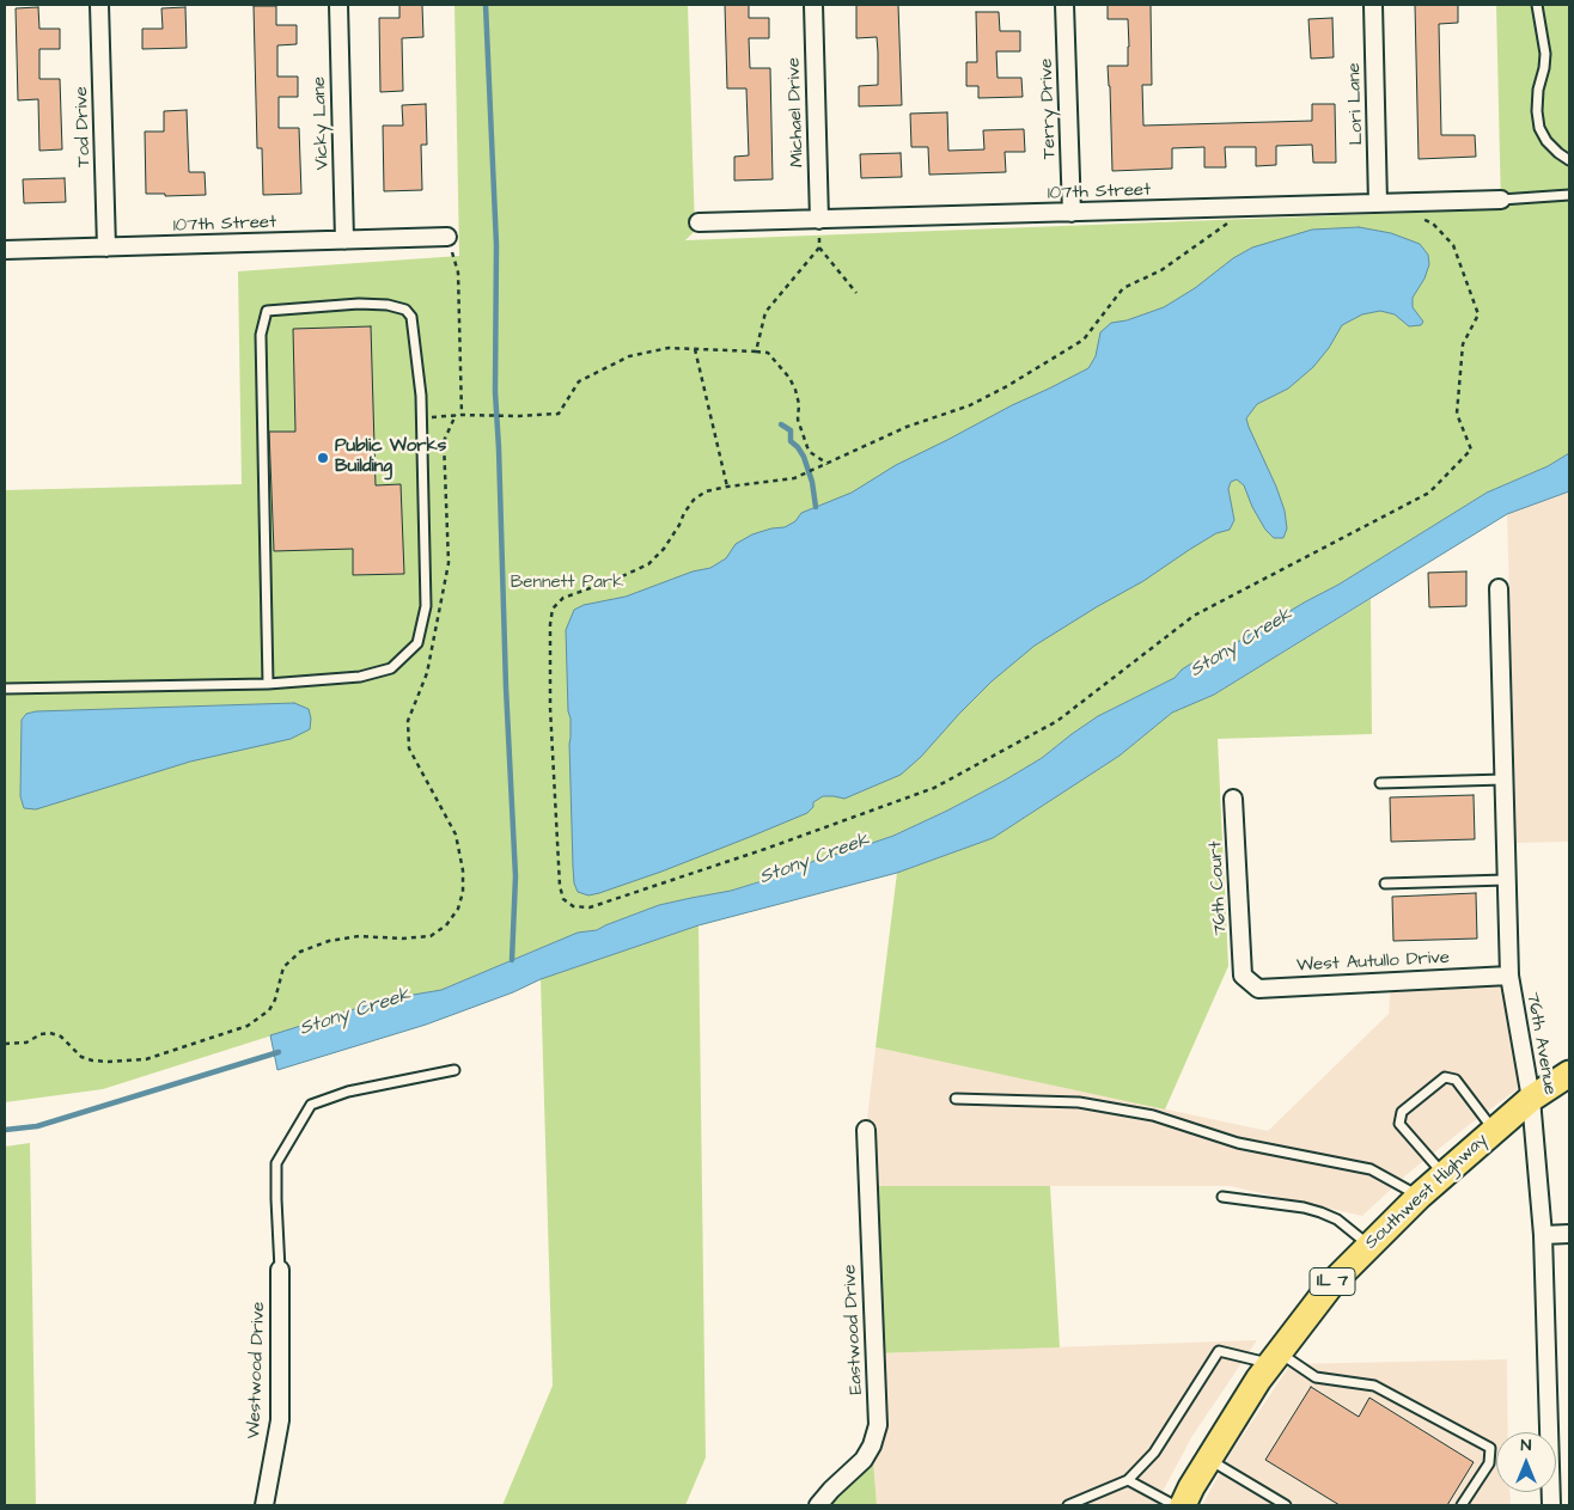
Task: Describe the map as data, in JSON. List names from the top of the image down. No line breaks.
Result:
{"streets":{"main road":["Southwest Highway","IL 7"],"street":["Lori Lane","Terry Drive","Michael Drive","Vicky Lane","Tod Drive","107th Street","76th Court","West Autullo Drive","76th Avenue","Eastwood Drive","Westwood Drive"]},"crossings":[["Lori Lane","107th Street"],["Terry Drive","107th Street"],["Michael Drive","107th Street"],["Vicky Lane","107th Street"],["Tod Drive","107th Street"],["76th Court","West Autullo Drive"],["West Autullo Drive","76th Avenue"],["76th Avenue","Southwest Highway"]],"water":["Stony Creek"],"parks":["Bennett Park"],"places":["Public Works Building"],"north":"top"}
